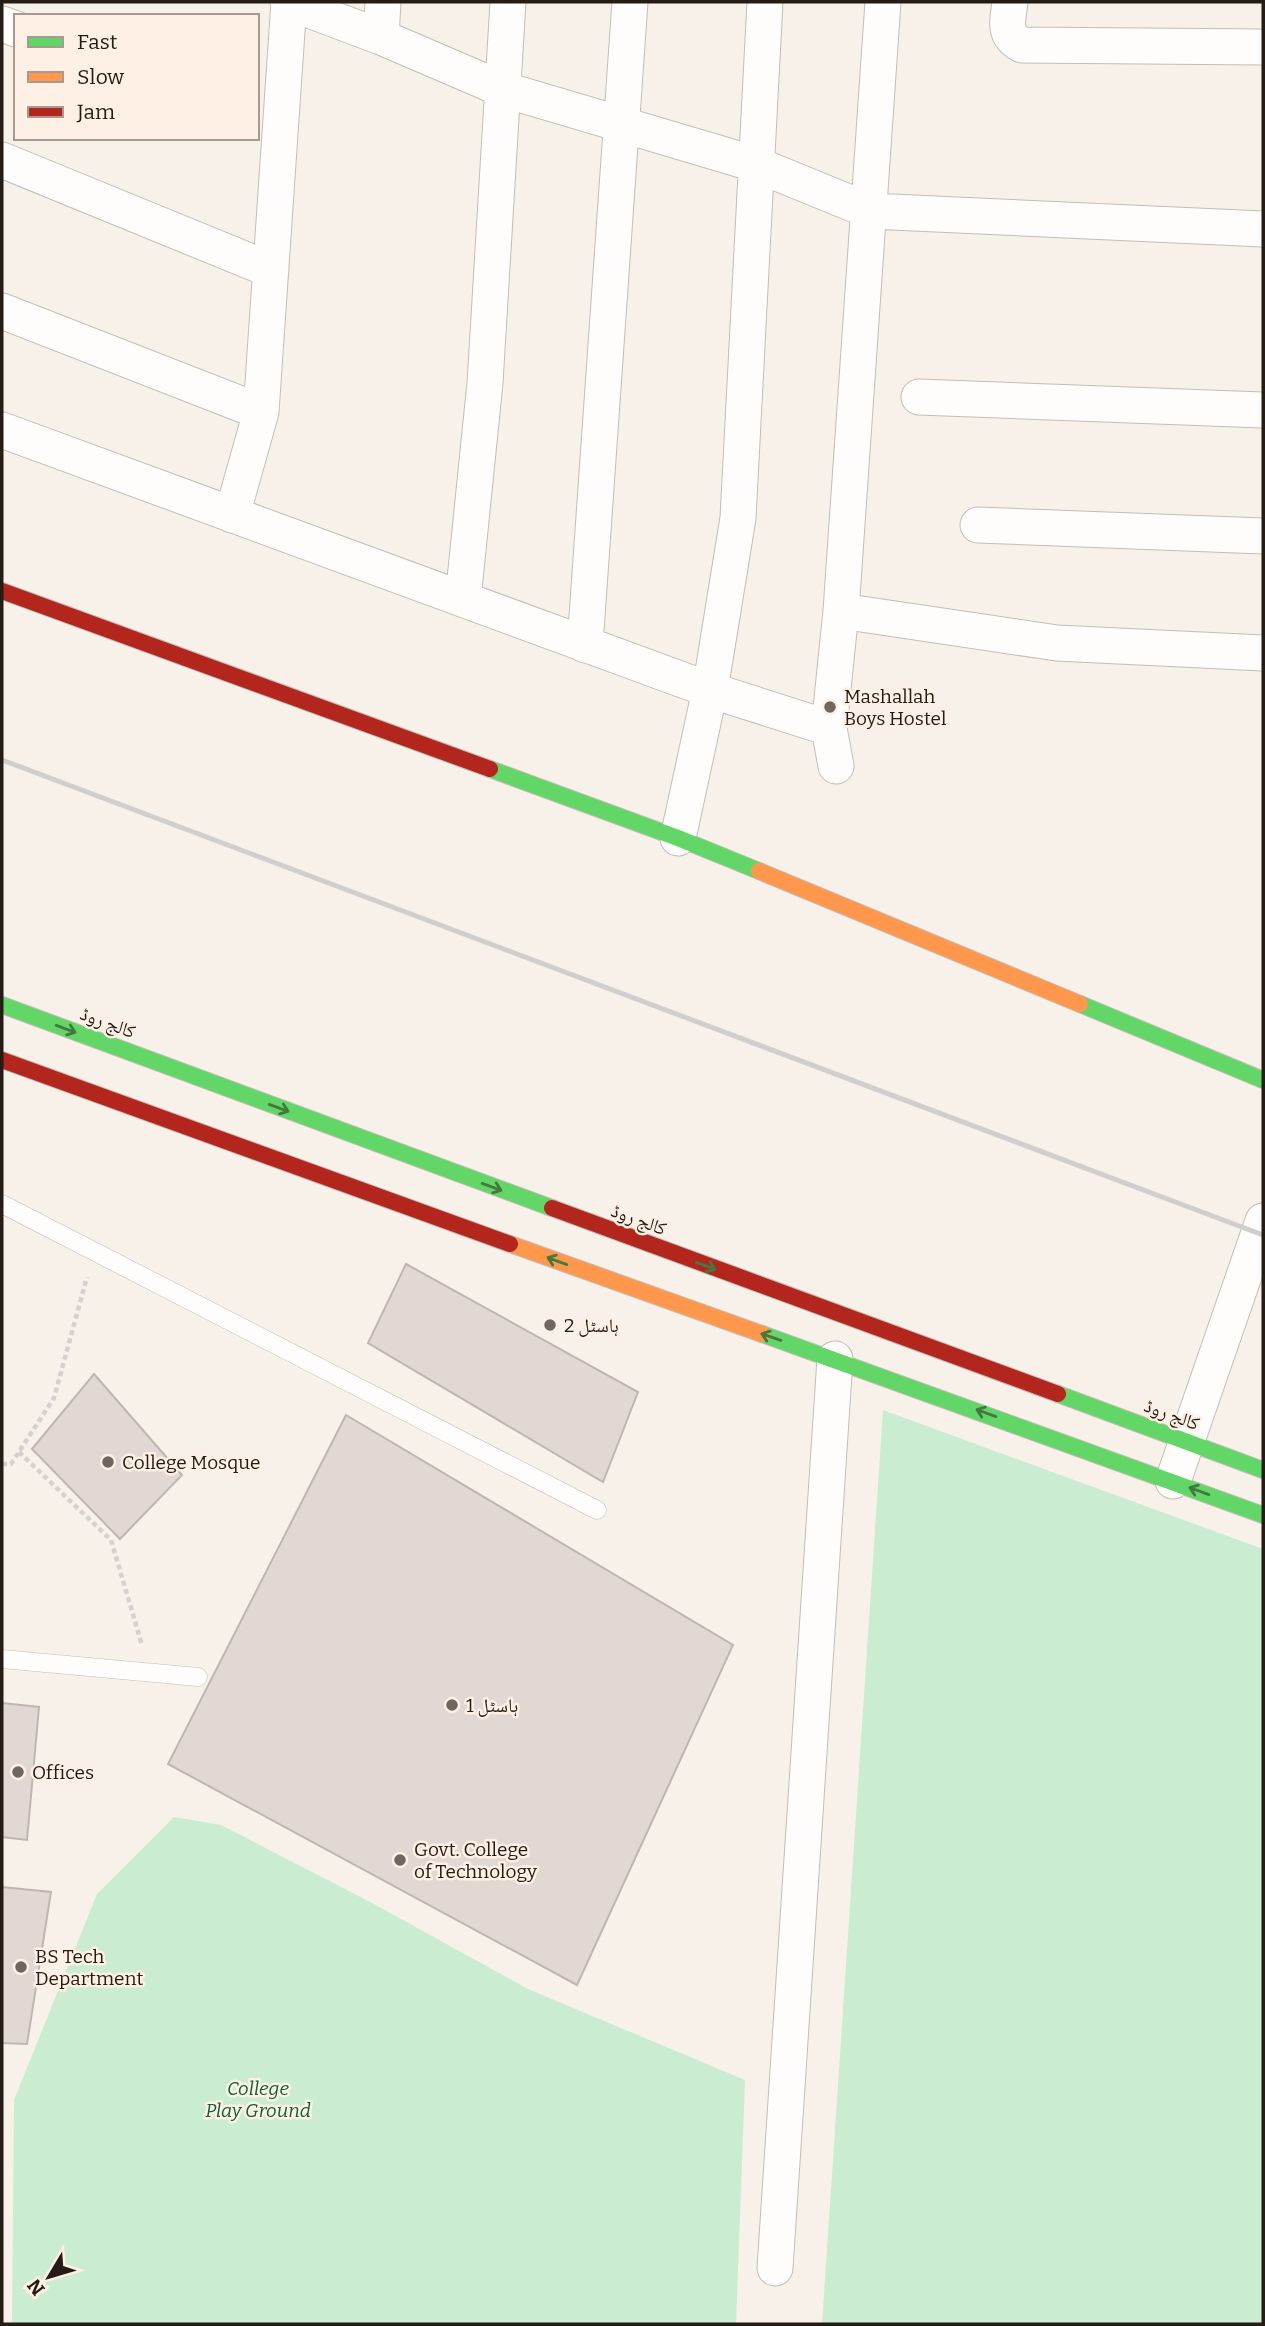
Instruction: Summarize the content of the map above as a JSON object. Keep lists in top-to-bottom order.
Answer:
{
  "streets": {
    "main road": ["کالج روڈ"]
  },
  "parks": ["College Play Ground"],
  "places": [
    "Mashallah Boys Hostel",
    "ہاسٹل 2",
    "College Mosque",
    "ہاسٹل 1",
    "Offices",
    "Govt. College of Technology",
    "BS Tech Department"
  ],
  "legend": ["Fast", "Slow", "Jam"],
  "north": "bottom left"
}
